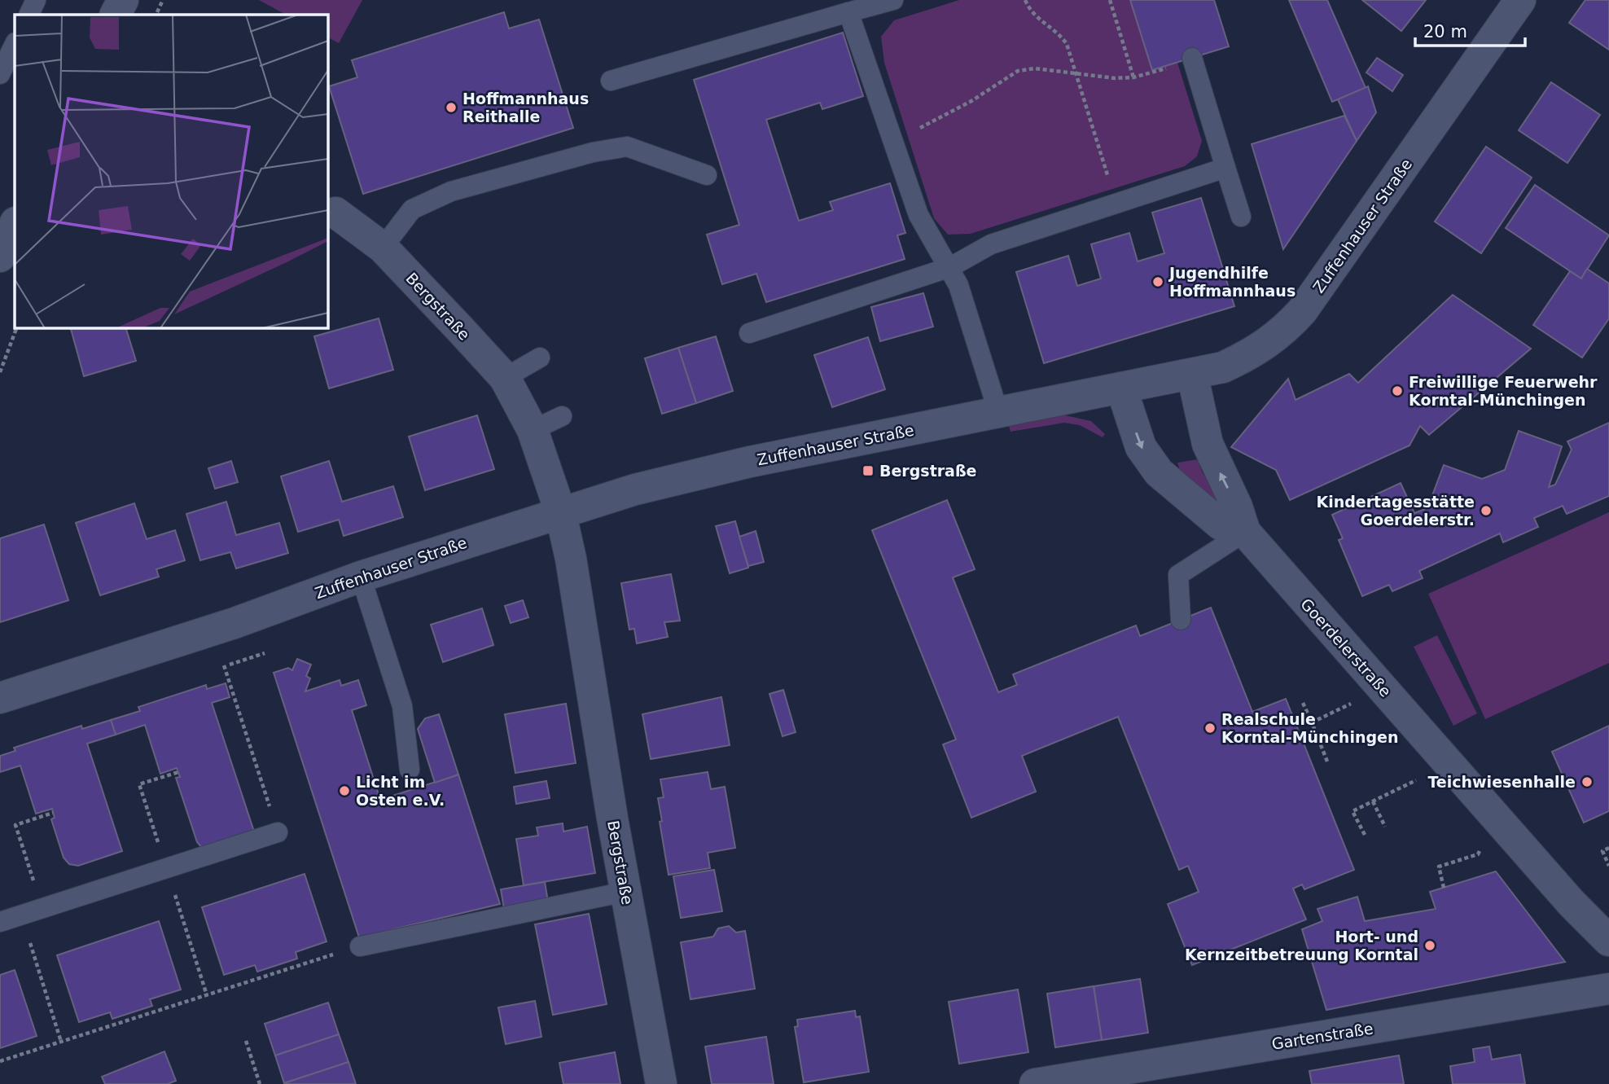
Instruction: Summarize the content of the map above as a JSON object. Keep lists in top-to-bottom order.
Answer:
{
  "streets": {
    "street": [
      "Zuffenhauser Straße",
      "Bergstraße",
      "Goerdelerstraße",
      "Gartenstraße"
    ]
  },
  "crossings": [
    ["Zuffenhauser Straße", "Bergstraße"],
    ["Zuffenhauser Straße", "Goerdelerstraße"]
  ],
  "places": {
    "other": [
      "Hoffmannhaus Reithalle",
      "Jugendhilfe Hoffmannhaus",
      "Freiwillige Feuerwehr Korntal-Münchingen",
      "Kindertagesstätte Goerdelerstr.",
      "Realschule Korntal-Münchingen",
      "Teichwiesenhalle",
      "Licht im Osten e.V.",
      "Hort- und Kernzeitbetreuung Korntal"
    ],
    "transit": ["Bergstraße"]
  },
  "scale_bar": "20 m"
}
